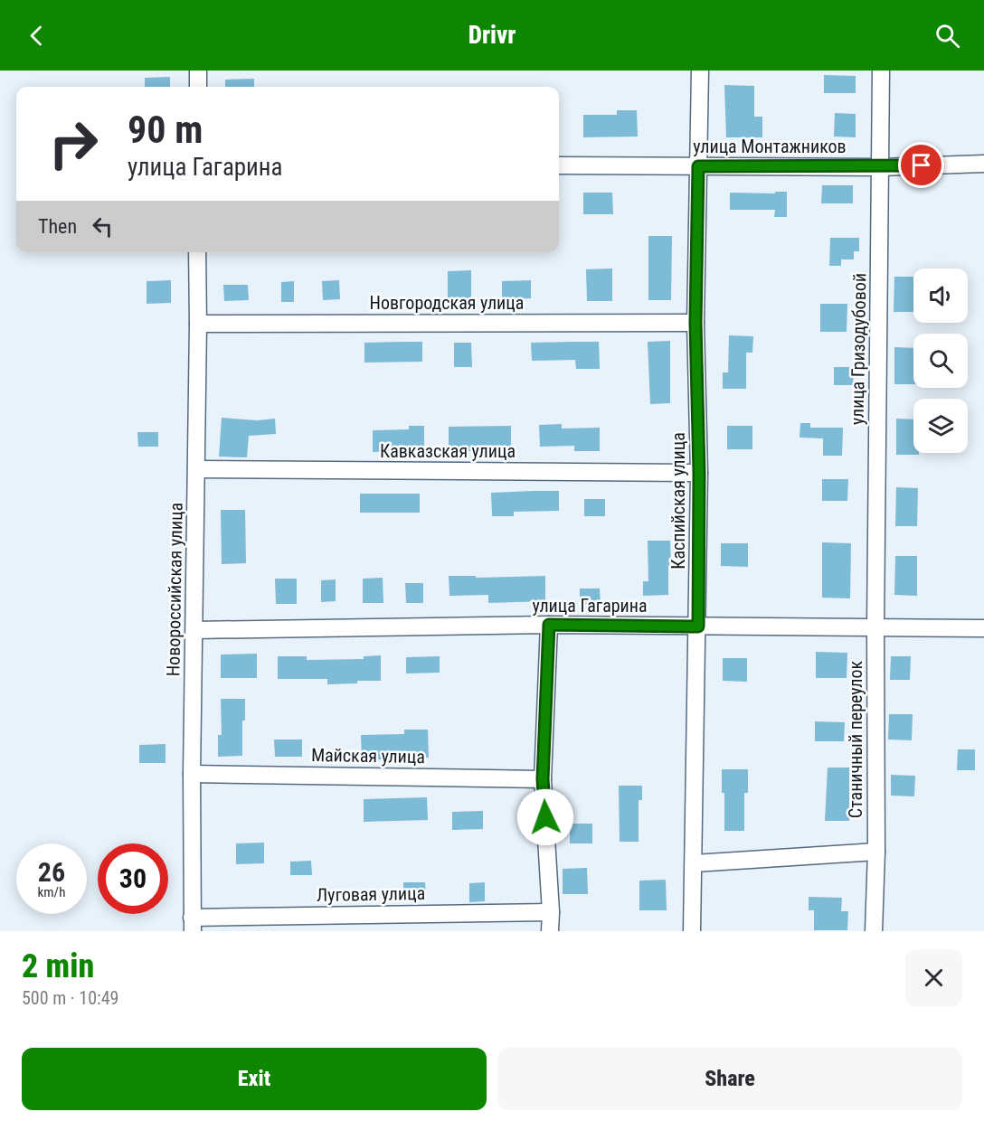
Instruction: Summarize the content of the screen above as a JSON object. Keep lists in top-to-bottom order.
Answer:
{
  "streets": {
    "street": [
      "улица Монтажников",
      "Новгородская улица",
      "улица Гризодубовой",
      "Кавказская улица",
      "Каспийская улица",
      "Новороссийская улица",
      "улица Гагарина",
      "Станичный переулок",
      "Майская улица",
      "Луговая улица"
    ]
  },
  "crossings": [
    ["улица Монтажников", "улица Гризодубовой"],
    ["улица Монтажников", "Каспийская улица"],
    ["Новгородская улица", "Каспийская улица"],
    ["Новгородская улица", "Новороссийская улица"],
    ["улица Гризодубовой", "улица Гагарина"],
    ["улица Гризодубовой", "Станичный переулок"],
    ["Кавказская улица", "Каспийская улица"],
    ["Кавказская улица", "Новороссийская улица"],
    ["Каспийская улица", "улица Гагарина"],
    ["Новороссийская улица", "улица Гагарина"],
    ["Новороссийская улица", "Майская улица"],
    ["Новороссийская улица", "Луговая улица"],
    ["улица Гагарина", "Станичный переулок"]
  ],
  "page": {
    "header": "Drivr",
    "turn": ["90 m", "улица Гагарина"],
    "then": "Then",
    "speed": "26 km/h",
    "limit": "30",
    "heading": ["2 min", "500 m · 10:49"],
    "buttons": ["Exit", "Share"]
  }
}
